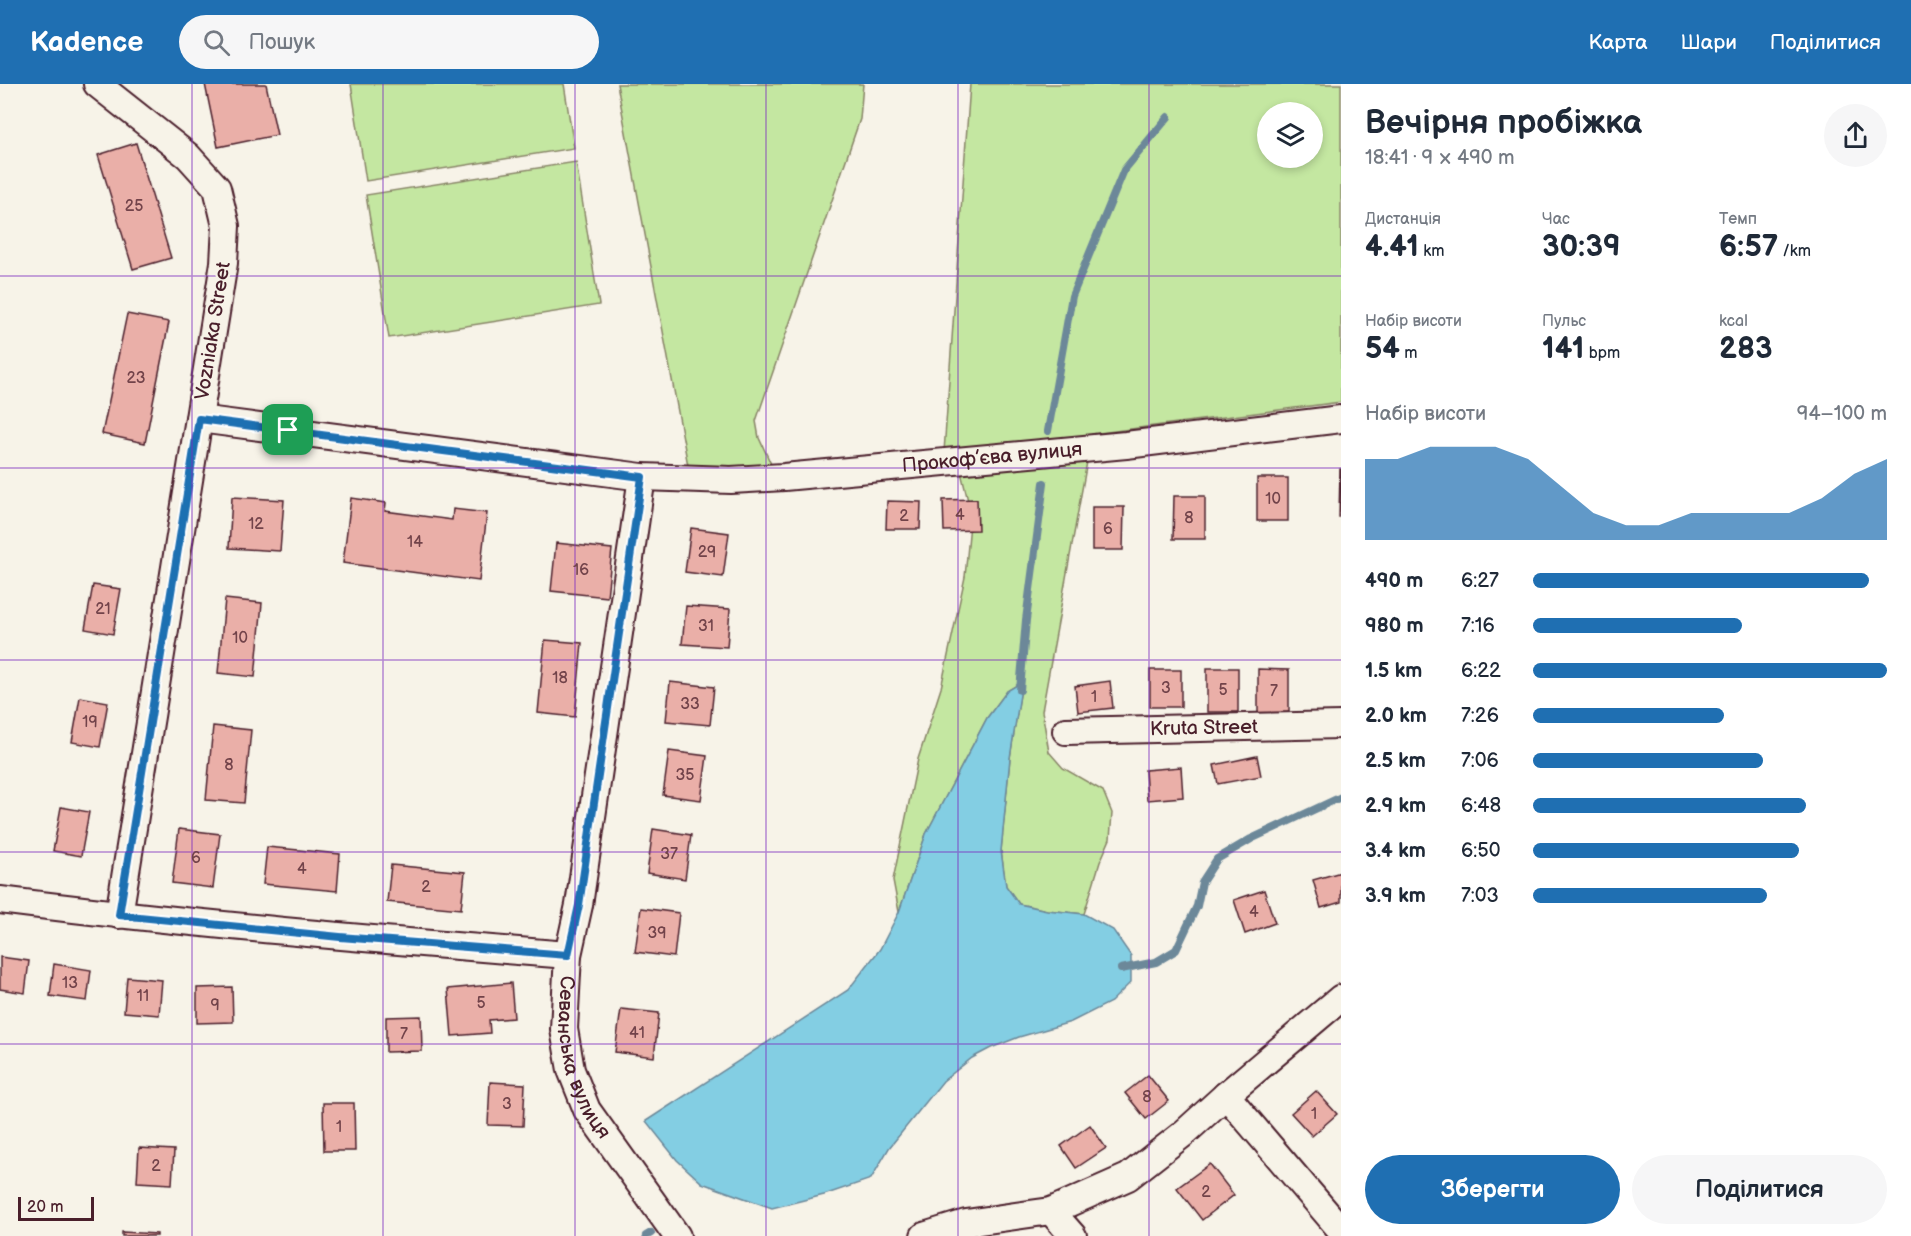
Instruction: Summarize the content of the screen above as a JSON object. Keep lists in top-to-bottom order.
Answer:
{
  "streets": {
    "street": [
      "Vozniaka Street",
      "Прокоф’єва вулиця",
      "Kruta Street",
      "Севанська вулиця"
    ]
  },
  "crossings": [
    ["Vozniaka Street", "Прокоф’єва вулиця"],
    ["Vozniaka Street", "Севанська вулиця"]
  ],
  "house_numbers": [
    "25",
    "23",
    "10",
    "4",
    "2",
    "8",
    "12",
    "6",
    "14",
    "29",
    "16",
    "21",
    "31",
    "10",
    "18",
    "3",
    "5",
    "7",
    "1",
    "33",
    "19",
    "8",
    "35",
    "37",
    "6",
    "4",
    "2",
    "4",
    "39",
    "13",
    "11",
    "5",
    "9",
    "41",
    "7",
    "8",
    "3",
    "1",
    "1",
    "2",
    "2"
  ],
  "scale_bar": "20 m",
  "page": {
    "header": "Kadence",
    "search": "Пошук",
    "nav": ["Карта", "Шари", "Поділитися"],
    "heading": ["Вечірня пробіжка", "18:41 · 9 × 490 m"],
    "stats": [
      ["Дистанція", "4.41 km"],
      ["Час", "30:39"],
      ["Темп", "6:57 /km"],
      ["Набір висоти", "54 m"],
      ["Пульс", "141 bpm"],
      ["kcal", "283"]
    ],
    "chart": ["Набір висоти", "94–100 m"],
    "list": [
      {
        "name": "490 m",
        "note": "6:27"
      },
      {
        "name": "980 m",
        "note": "7:16"
      },
      {
        "name": "1.5 km",
        "note": "6:22"
      },
      {
        "name": "2.0 km",
        "note": "7:26"
      },
      {
        "name": "2.5 km",
        "note": "7:06"
      },
      {
        "name": "2.9 km",
        "note": "6:48"
      },
      {
        "name": "3.4 km",
        "note": "6:50"
      },
      {
        "name": "3.9 km",
        "note": "7:03"
      }
    ],
    "buttons": ["Зберегти", "Поділитися"],
    "scale": "20 m"
  }
}
